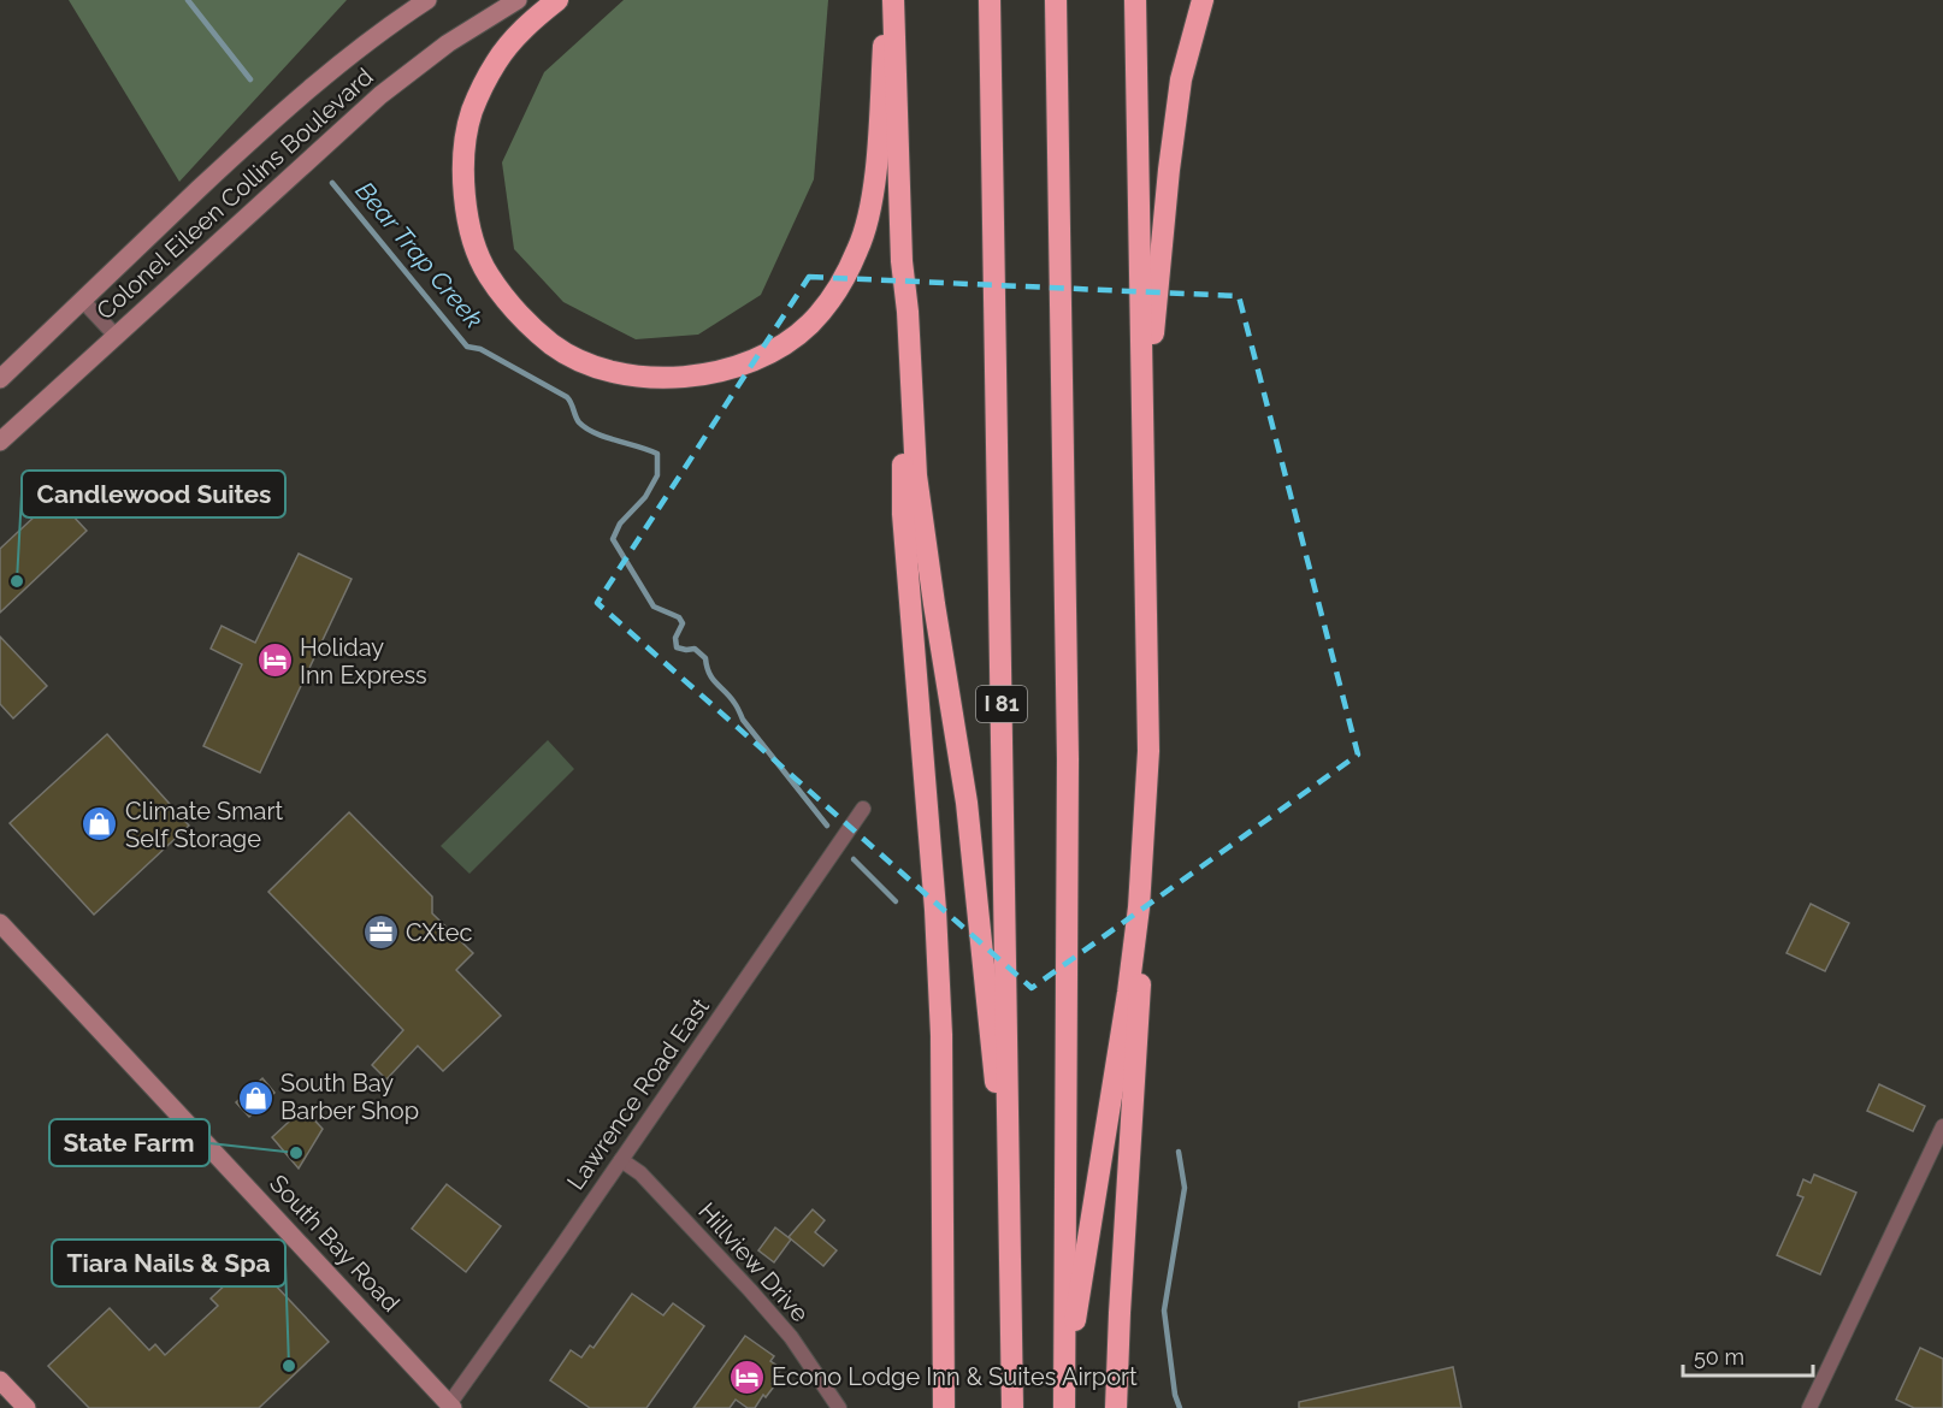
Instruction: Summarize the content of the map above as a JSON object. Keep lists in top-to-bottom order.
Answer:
{
  "streets": {
    "highway": ["I 81"],
    "main road": ["Colonel Eileen Collins Boulevard", "South Bay Road"],
    "street": ["Lawrence Road East", "Hillview Drive"]
  },
  "crossings": [
    ["Lawrence Road East", "South Bay Road"],
    ["Lawrence Road East", "Hillview Drive"]
  ],
  "water": ["Bear Trap Creek"],
  "places": {
    "other": ["Candlewood Suites", "State Farm", "Tiara Nails & Spa"],
    "hotel": ["Holiday Inn Express", "Econo Lodge Inn & Suites Airport"],
    "shop": ["Climate Smart Self Storage", "South Bay Barber Shop"],
    "office": ["CXtec"]
  },
  "scale_bar": "50 m"
}
